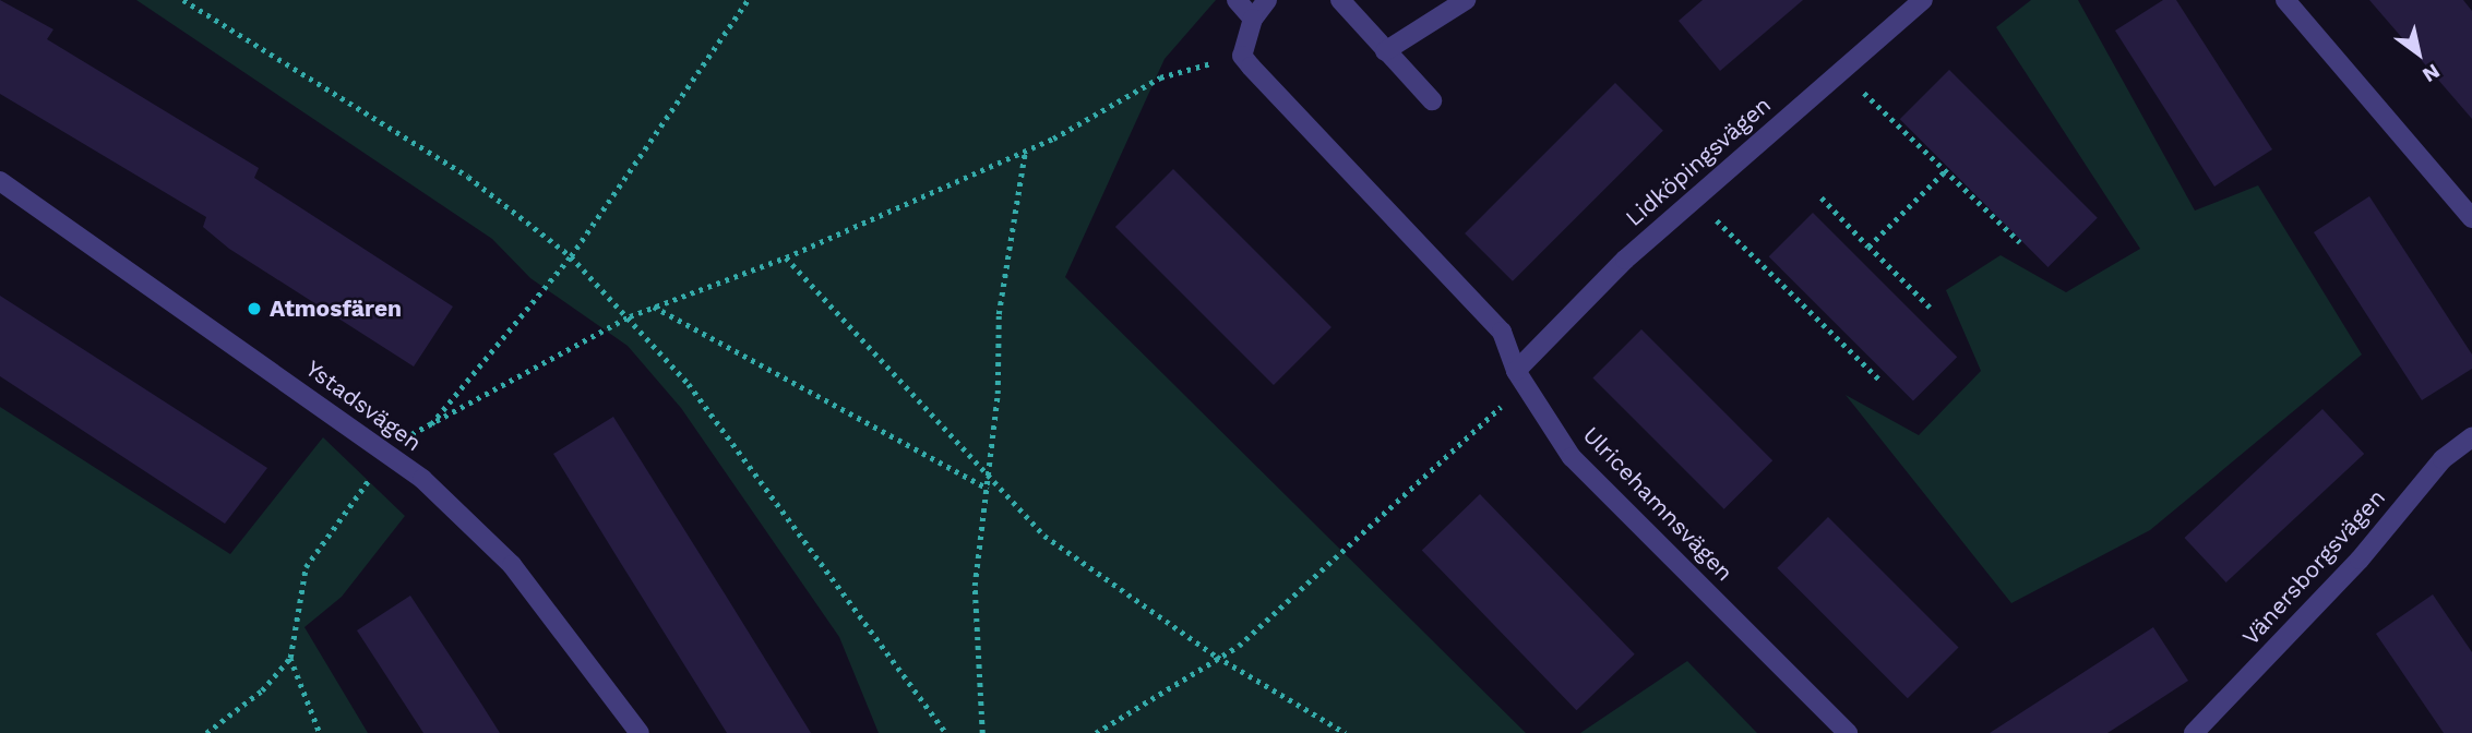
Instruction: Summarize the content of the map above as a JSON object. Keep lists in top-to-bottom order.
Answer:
{
  "streets": {
    "street": [
      "Lidköpingsvägen",
      "Ystadsvägen",
      "Ulricehamnsvägen",
      "Vänersborgsvägen"
    ]
  },
  "crossings": [
    ["Lidköpingsvägen", "Ulricehamnsvägen"]
  ],
  "places": ["Atmosfären"],
  "north": "bottom right"
}
